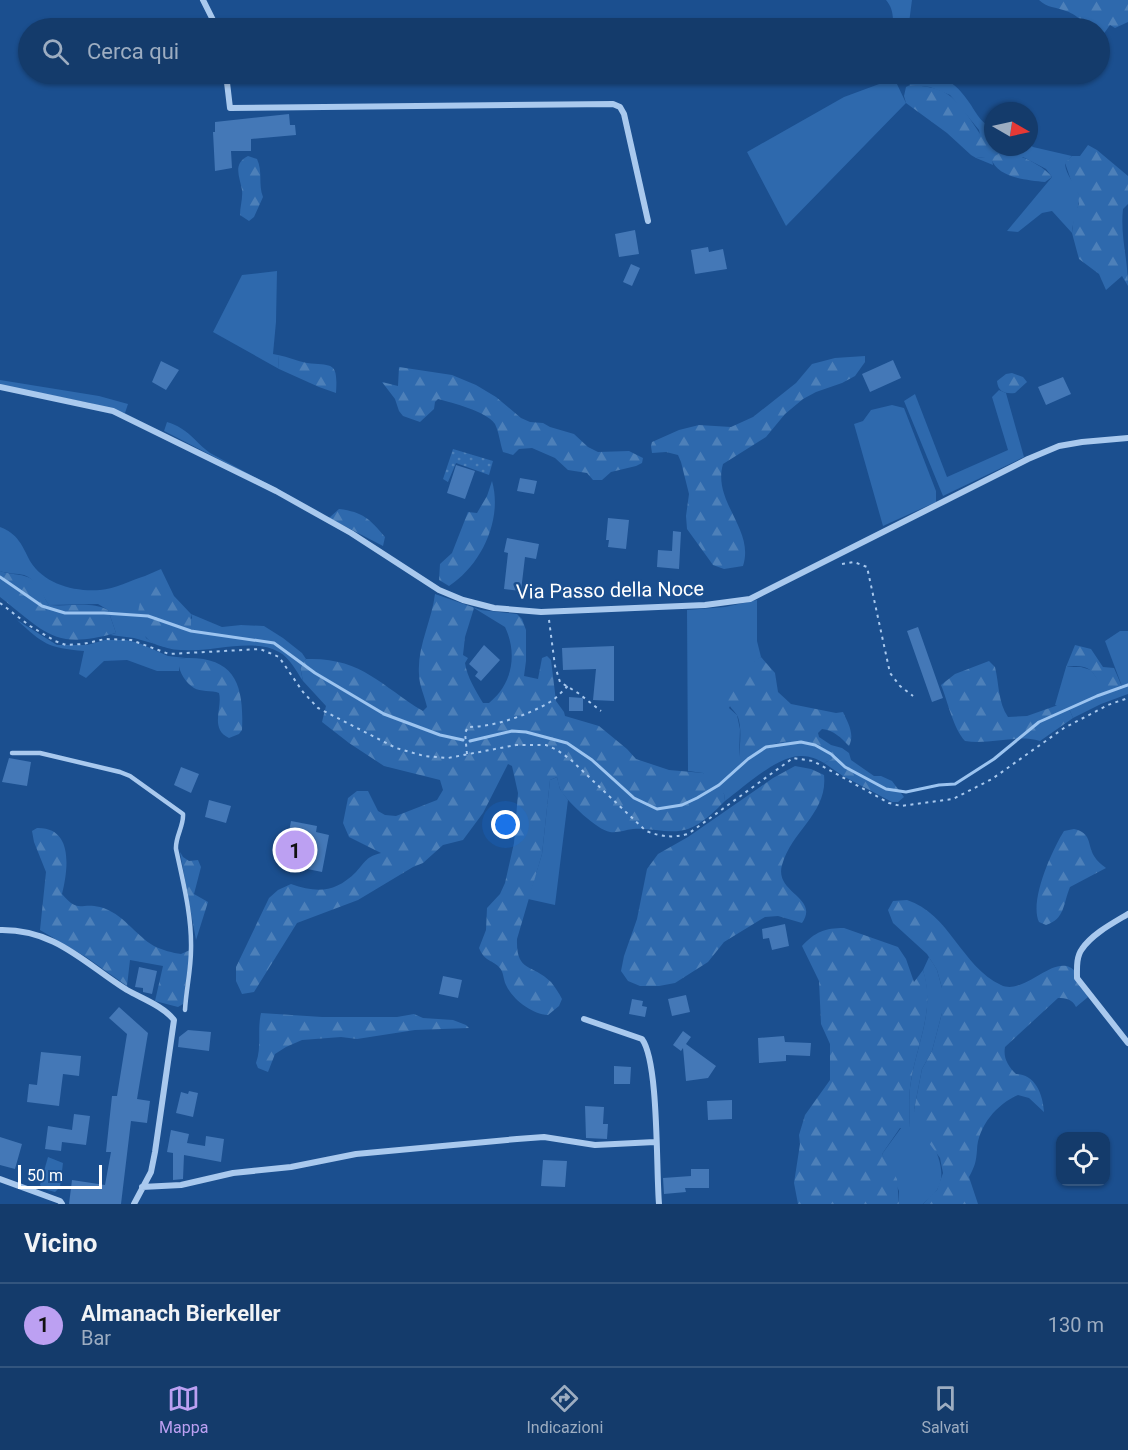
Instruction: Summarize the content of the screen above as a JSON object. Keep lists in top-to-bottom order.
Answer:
{
  "streets": {
    "street": ["Via Passo della Noce"]
  },
  "scale_bar": "50 m",
  "north": "right",
  "page": {
    "search": "Cerca qui",
    "pins": "1",
    "scale": "50 m",
    "heading": "Vicino",
    "list": [
      {
        "mark": "1",
        "name": "Almanach Bierkeller",
        "note": "Bar",
        "value": "130 m"
      }
    ],
    "nav": ["Mappa", "Indicazioni", "Salvati"]
  }
}
